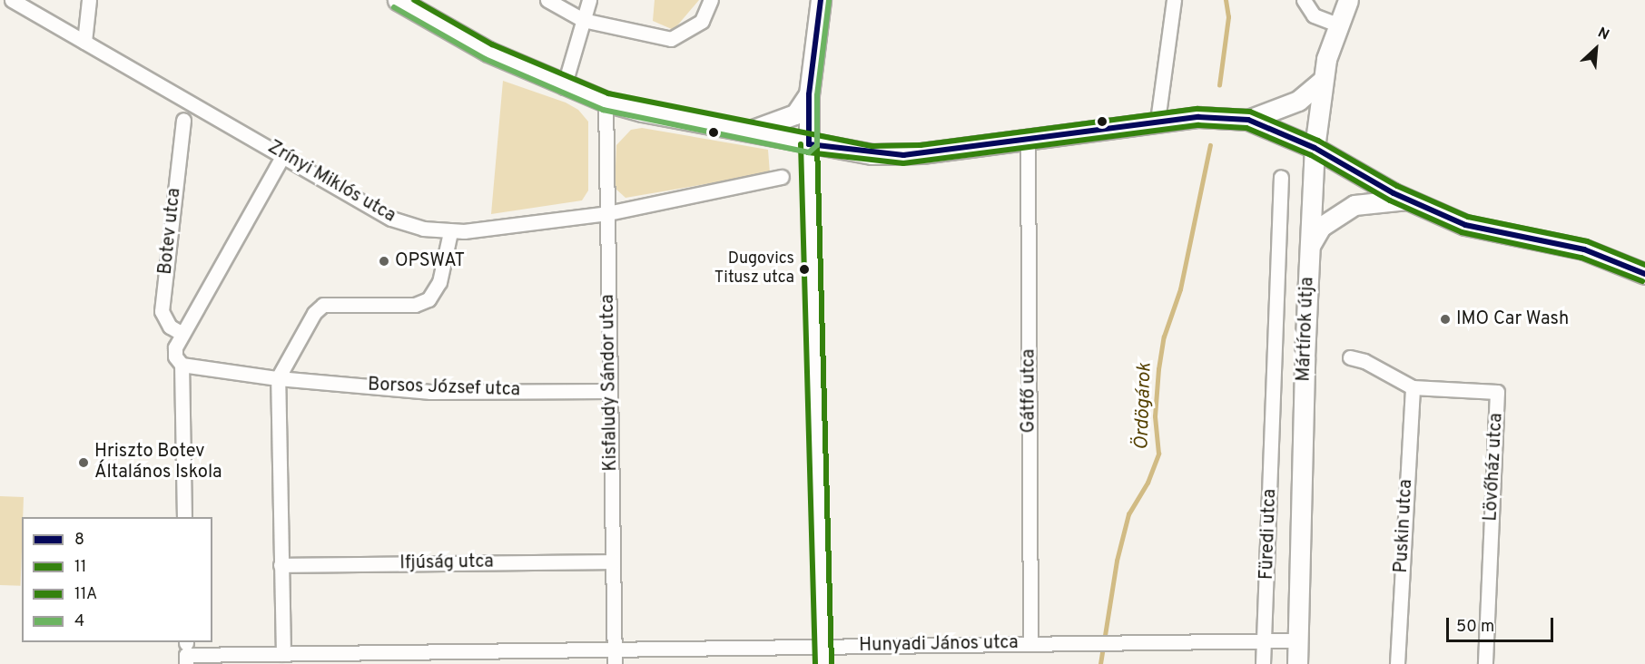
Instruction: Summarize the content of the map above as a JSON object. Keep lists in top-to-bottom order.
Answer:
{
  "streets": {
    "street": [
      "Zrínyi Miklós utca",
      "Botev utca",
      "Mártírok útja",
      "Kisfaludy Sándor utca",
      "Borsos József utca",
      "Gátfő utca",
      "Lövőház utca",
      "Puskin utca",
      "Füredi utca",
      "Ifjúság utca",
      "Hunyadi János utca"
    ]
  },
  "crossings": [
    ["Zrínyi Miklós utca", "Kisfaludy Sándor utca"],
    ["Mártírok útja", "Hunyadi János utca"],
    ["Kisfaludy Sándor utca", "Borsos József utca"],
    ["Kisfaludy Sándor utca", "Ifjúság utca"],
    ["Kisfaludy Sándor utca", "Hunyadi János utca"],
    ["Gátfő utca", "Hunyadi János utca"],
    ["Lövőház utca", "Puskin utca"],
    ["Füredi utca", "Hunyadi János utca"]
  ],
  "water": ["Ördögárok"],
  "places": [
    "OPSWAT",
    "Dugovics Titusz utca",
    "IMO Car Wash",
    "Hriszto Botev Általános Iskola"
  ],
  "lines": [
    "transit line 8",
    "transit line 11A",
    "transit line 4",
    "transit line 11"
  ],
  "legend": [
    "8",
    "11",
    "11A",
    "4"
  ],
  "scale_bar": "50 m",
  "north": "top right"
}
